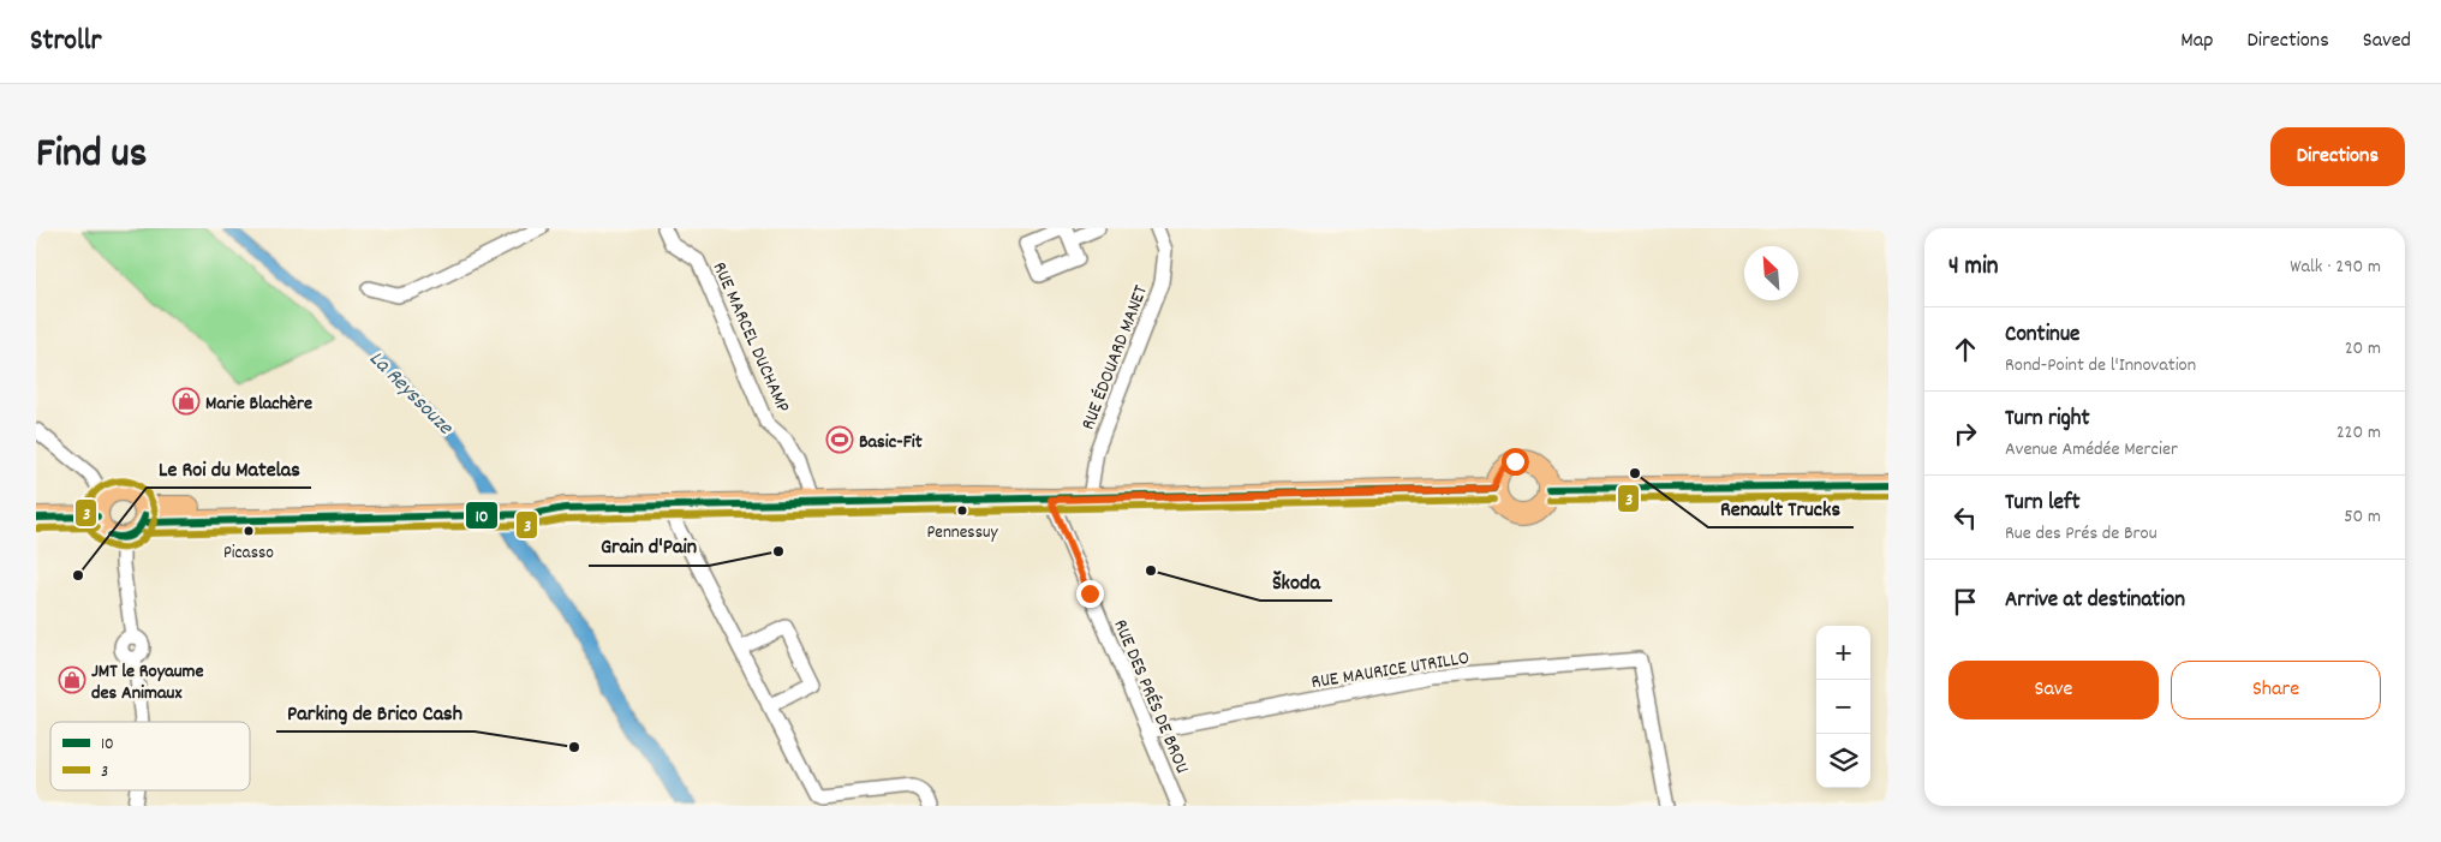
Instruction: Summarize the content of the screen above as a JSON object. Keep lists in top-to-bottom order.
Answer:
{
  "streets": {
    "street": [
      "RUE MARCEL DUCHAMP",
      "RUE ÉDOUARD MANET",
      "RUE MAURICE UTRILLO",
      "RUE DES PRÉS DE BROU"
    ]
  },
  "crossings": [
    ["RUE MAURICE UTRILLO", "RUE DES PRÉS DE BROU"]
  ],
  "water": ["La Reyssouze"],
  "places": {
    "shop": ["Marie Blachère", "JMT le Royaume des Animaux"],
    "sports": ["Basic-Fit"],
    "other": [
      "Renault Trucks",
      "Pennessuy",
      "Picasso",
      "Grain d'Pain",
      "Škoda",
      "Le Roi du Matelas",
      "Parking de Brico Cash"
    ]
  },
  "lines": ["transit line 3", "transit line 10"],
  "legend": ["10", "3"],
  "north": "top left",
  "page": {
    "header": "Strollr",
    "nav": ["Map", "Directions", "Saved"],
    "title": "Find us",
    "buttons": [
      "Directions",
      ["Save", "Share"]
    ],
    "heading": ["4 min", "Walk · 290 m"],
    "list": [
      ["Continue", "Rond-Point de l'Innovation", "20 m"],
      ["Turn right", "Avenue Amédée Mercier", "220 m"],
      ["Turn left", "Rue des Prés de Brou", "50 m"],
      "Arrive at destination"
    ],
    "map_buttons": ["+", "−"]
  }
}
